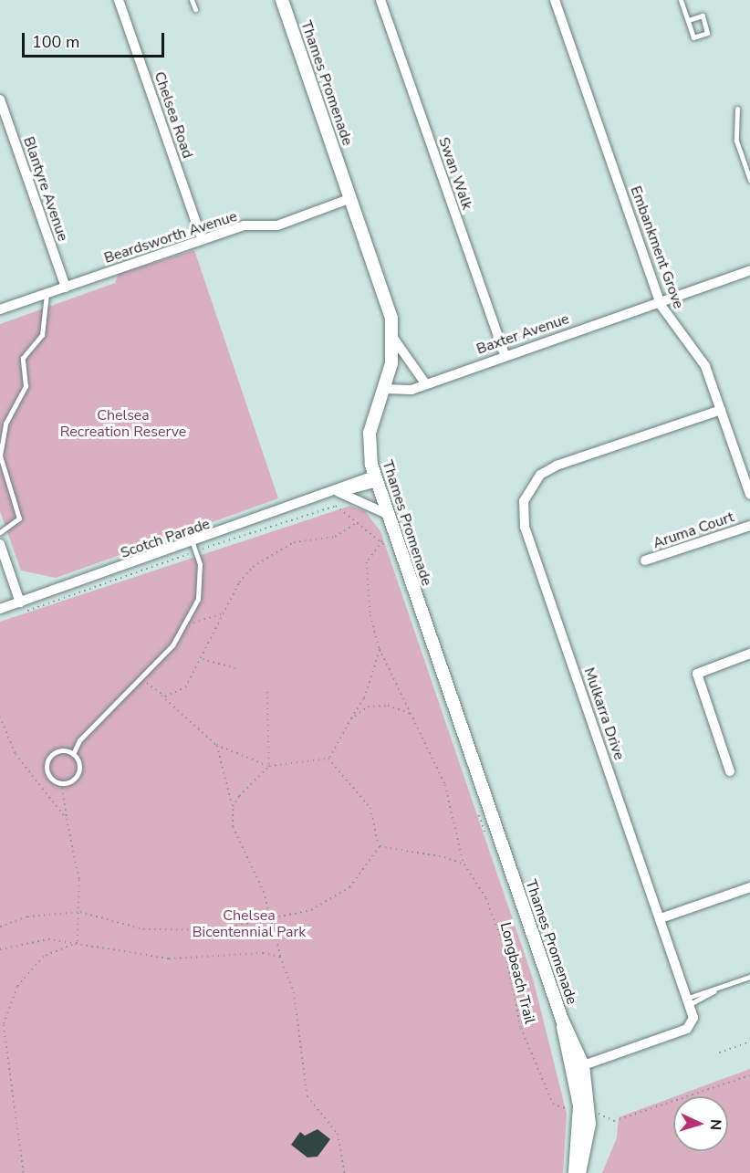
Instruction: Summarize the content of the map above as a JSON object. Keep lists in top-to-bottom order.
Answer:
{
  "streets": {
    "main road": ["Thames Promenade"],
    "street": [
      "Chelsea Road",
      "Swan Walk",
      "Blantyre Avenue",
      "Beardsworth Avenue",
      "Embankment Grove",
      "Baxter Avenue",
      "Aruma Court",
      "Scotch Parade",
      "Mulkarra Drive"
    ],
    "path": ["Longbeach Trail"]
  },
  "crossings": [
    ["Thames Promenade", "Beardsworth Avenue"],
    ["Thames Promenade", "Baxter Avenue"],
    ["Thames Promenade", "Scotch Parade"],
    ["Thames Promenade", "Mulkarra Drive"],
    ["Chelsea Road", "Beardsworth Avenue"],
    ["Swan Walk", "Baxter Avenue"],
    ["Blantyre Avenue", "Beardsworth Avenue"],
    ["Embankment Grove", "Baxter Avenue"],
    ["Embankment Grove", "Mulkarra Drive"]
  ],
  "parks": ["Chelsea Recreation Reserve", "Chelsea Bicentennial Park"],
  "scale_bar": "100 m",
  "north": "right"
}
